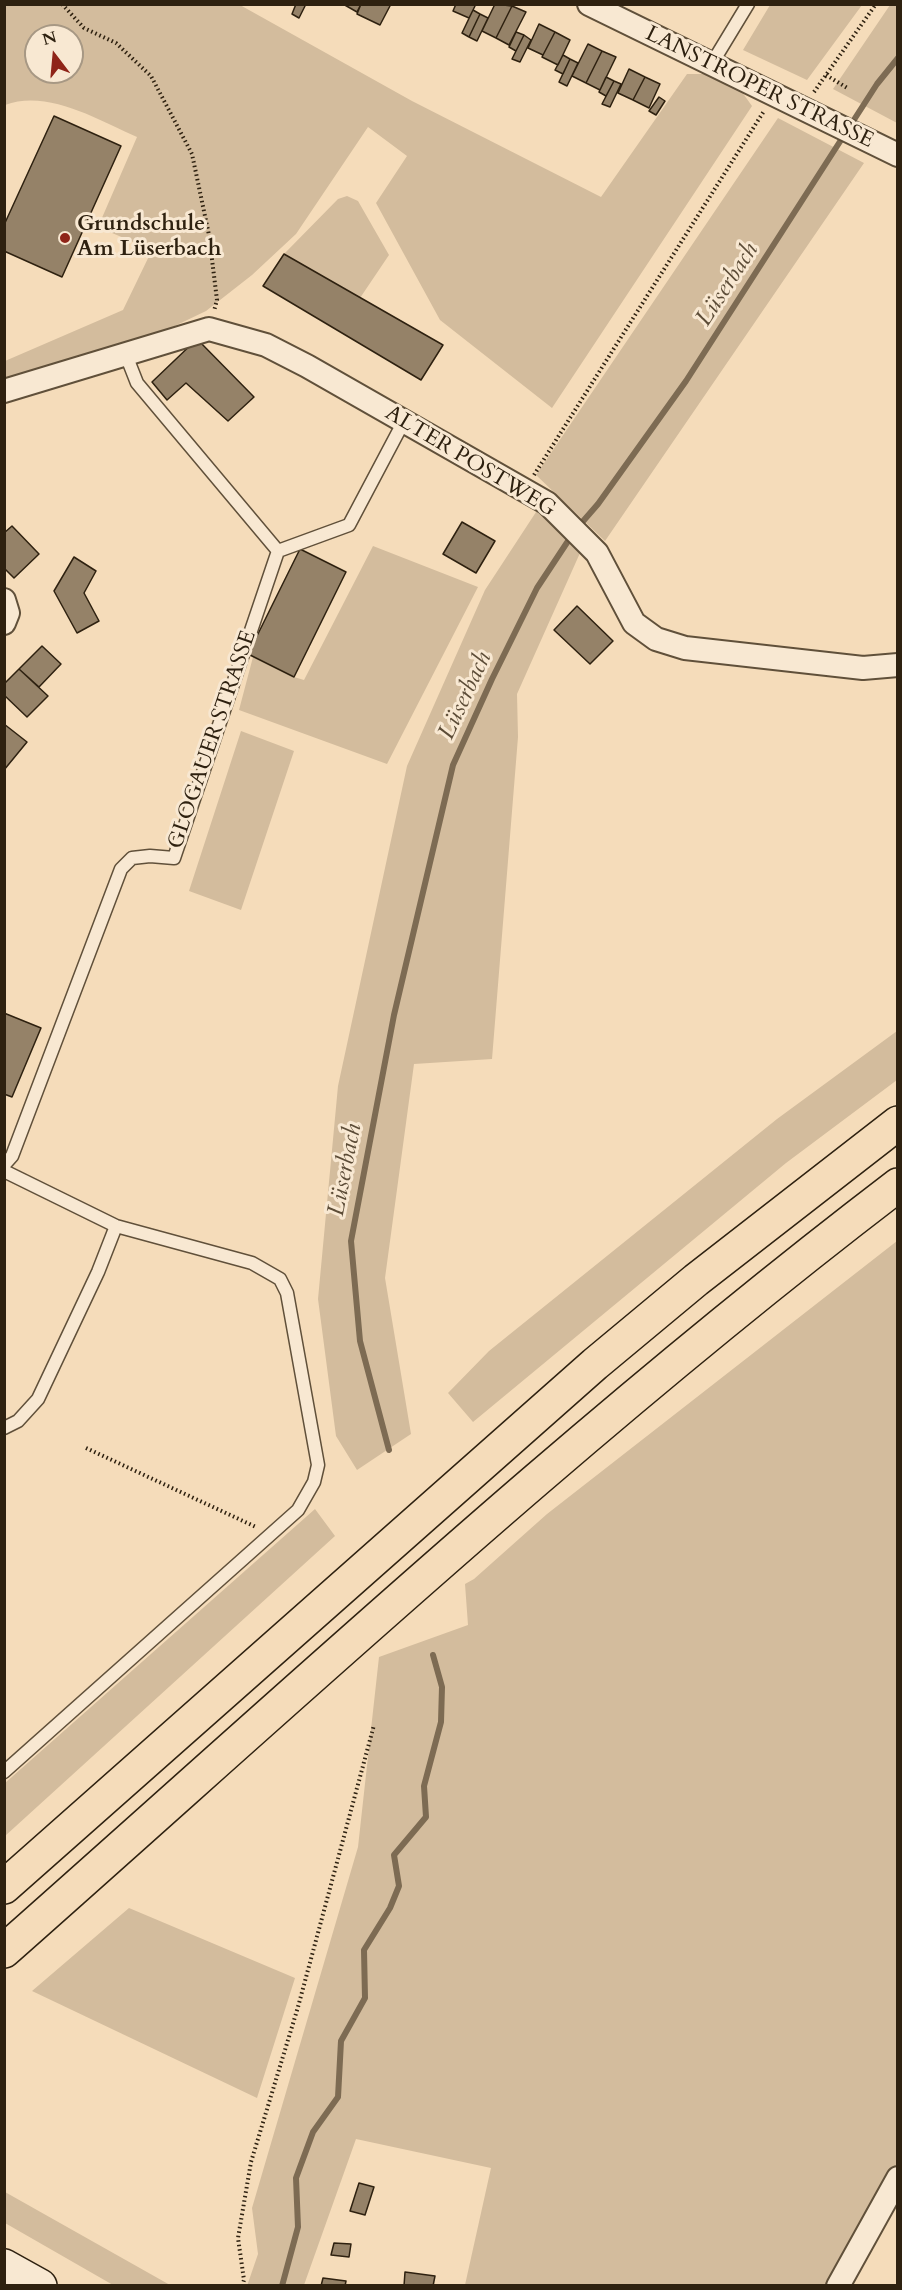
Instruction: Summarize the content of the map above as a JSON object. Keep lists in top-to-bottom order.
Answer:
{
  "streets": {
    "street": ["LANSTROPER STRASSE", "ALTER POSTWEG"],
    "lane": ["GLOGAUER STRASSE"]
  },
  "water": ["Lüserbach"],
  "places": ["Grundschule Am Lüserbach"],
  "north": "top"
}
